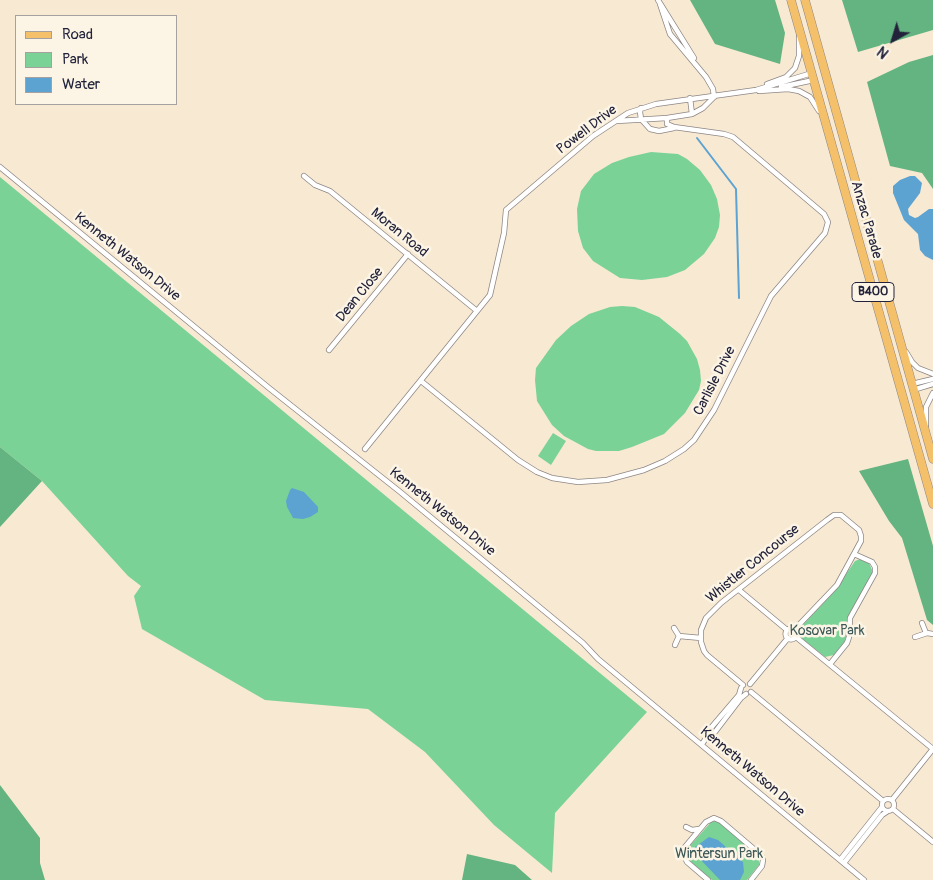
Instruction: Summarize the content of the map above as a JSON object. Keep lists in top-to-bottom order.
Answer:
{
  "streets": {
    "main road": ["Anzac Parade", "B400"],
    "street": [
      "Powell Drive",
      "Moran Road",
      "Kenneth Watson Drive",
      "Dean Close",
      "Carlisle Drive",
      "Whistler Concourse"
    ]
  },
  "crossings": [
    ["Powell Drive", "Anzac Parade"],
    ["Powell Drive", "Moran Road"],
    ["Moran Road", "Dean Close"]
  ],
  "parks": ["Kosovar Park", "Wintersun Park"],
  "legend": ["Road", "Park", "Water"],
  "north": "bottom left"
}
